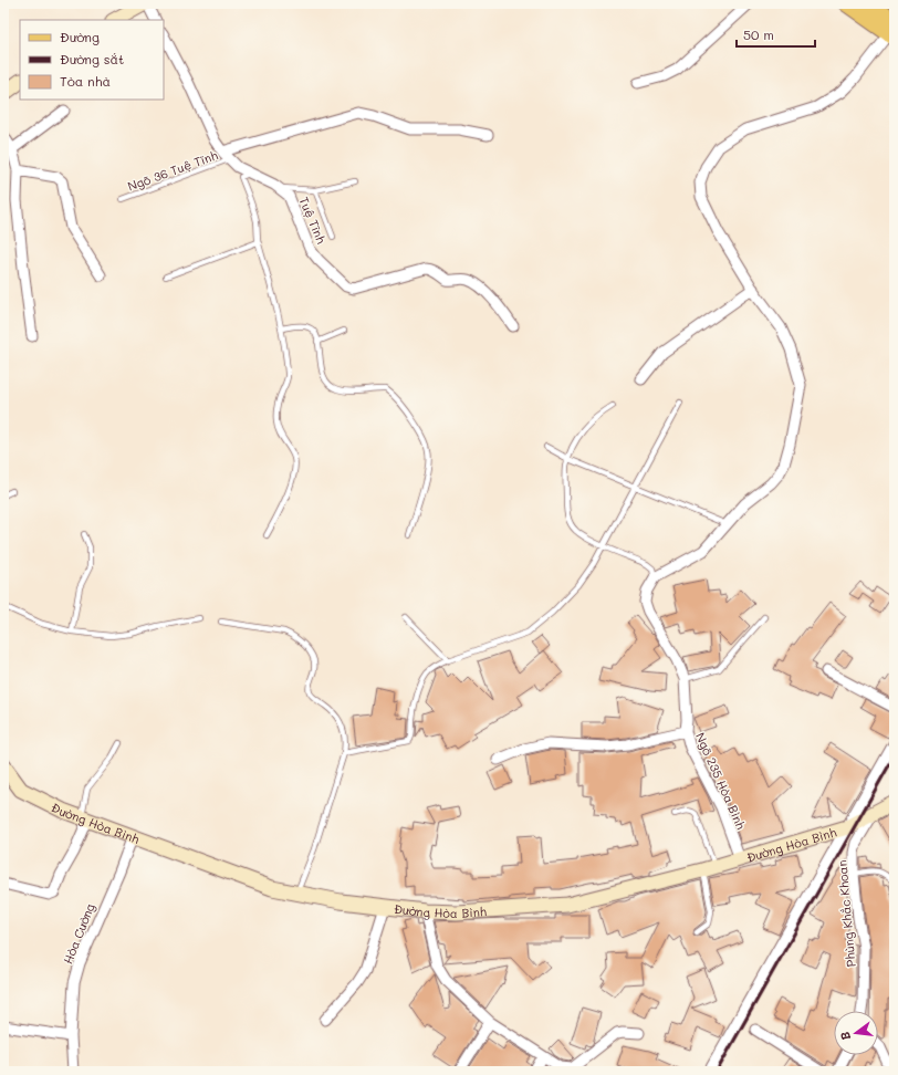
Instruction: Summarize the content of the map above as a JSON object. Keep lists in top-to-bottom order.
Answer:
{
  "streets": {
    "street": [
      "Tuệ Tĩnh",
      "Ngõ 235 Hòa Bình",
      "Đường Hòa Bình",
      "Phùng Khắc Khoan",
      "Hòa Cường"
    ],
    "lane": ["Ngõ 36 Tuệ Tĩnh"]
  },
  "crossings": [
    ["Ngõ 36 Tuệ Tĩnh", "Tuệ Tĩnh"],
    ["Ngõ 235 Hòa Bình", "Đường Hòa Bình"],
    ["Đường Hòa Bình", "Phùng Khắc Khoan"],
    ["Đường Hòa Bình", "Hòa Cường"]
  ],
  "legend": ["Đường", "Đường sắt", "Tòa nhà"],
  "scale_bar": "50 m",
  "north": "left"
}
